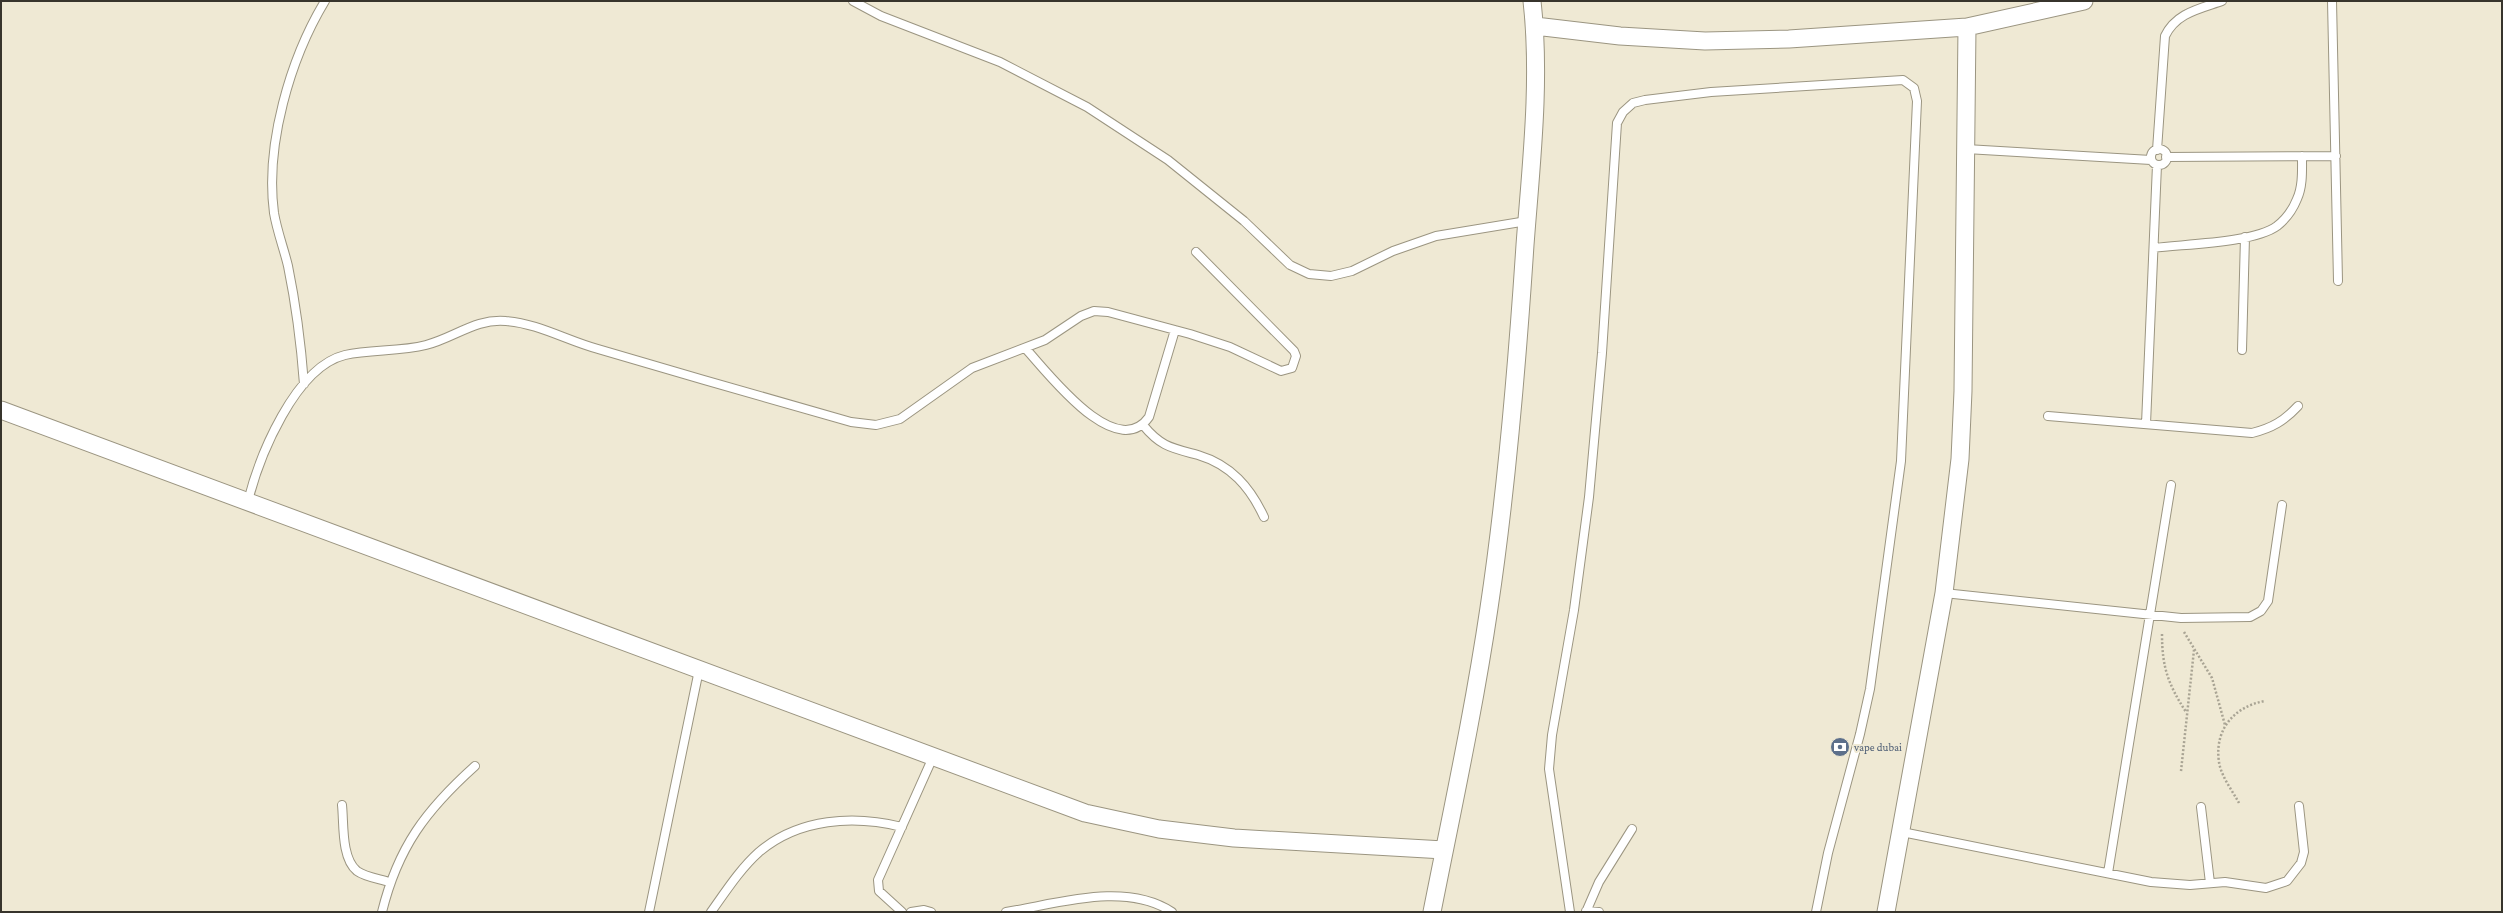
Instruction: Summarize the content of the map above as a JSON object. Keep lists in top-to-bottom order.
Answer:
{
  "places": {
    "bank": ["vape dubai"]
  }
}
